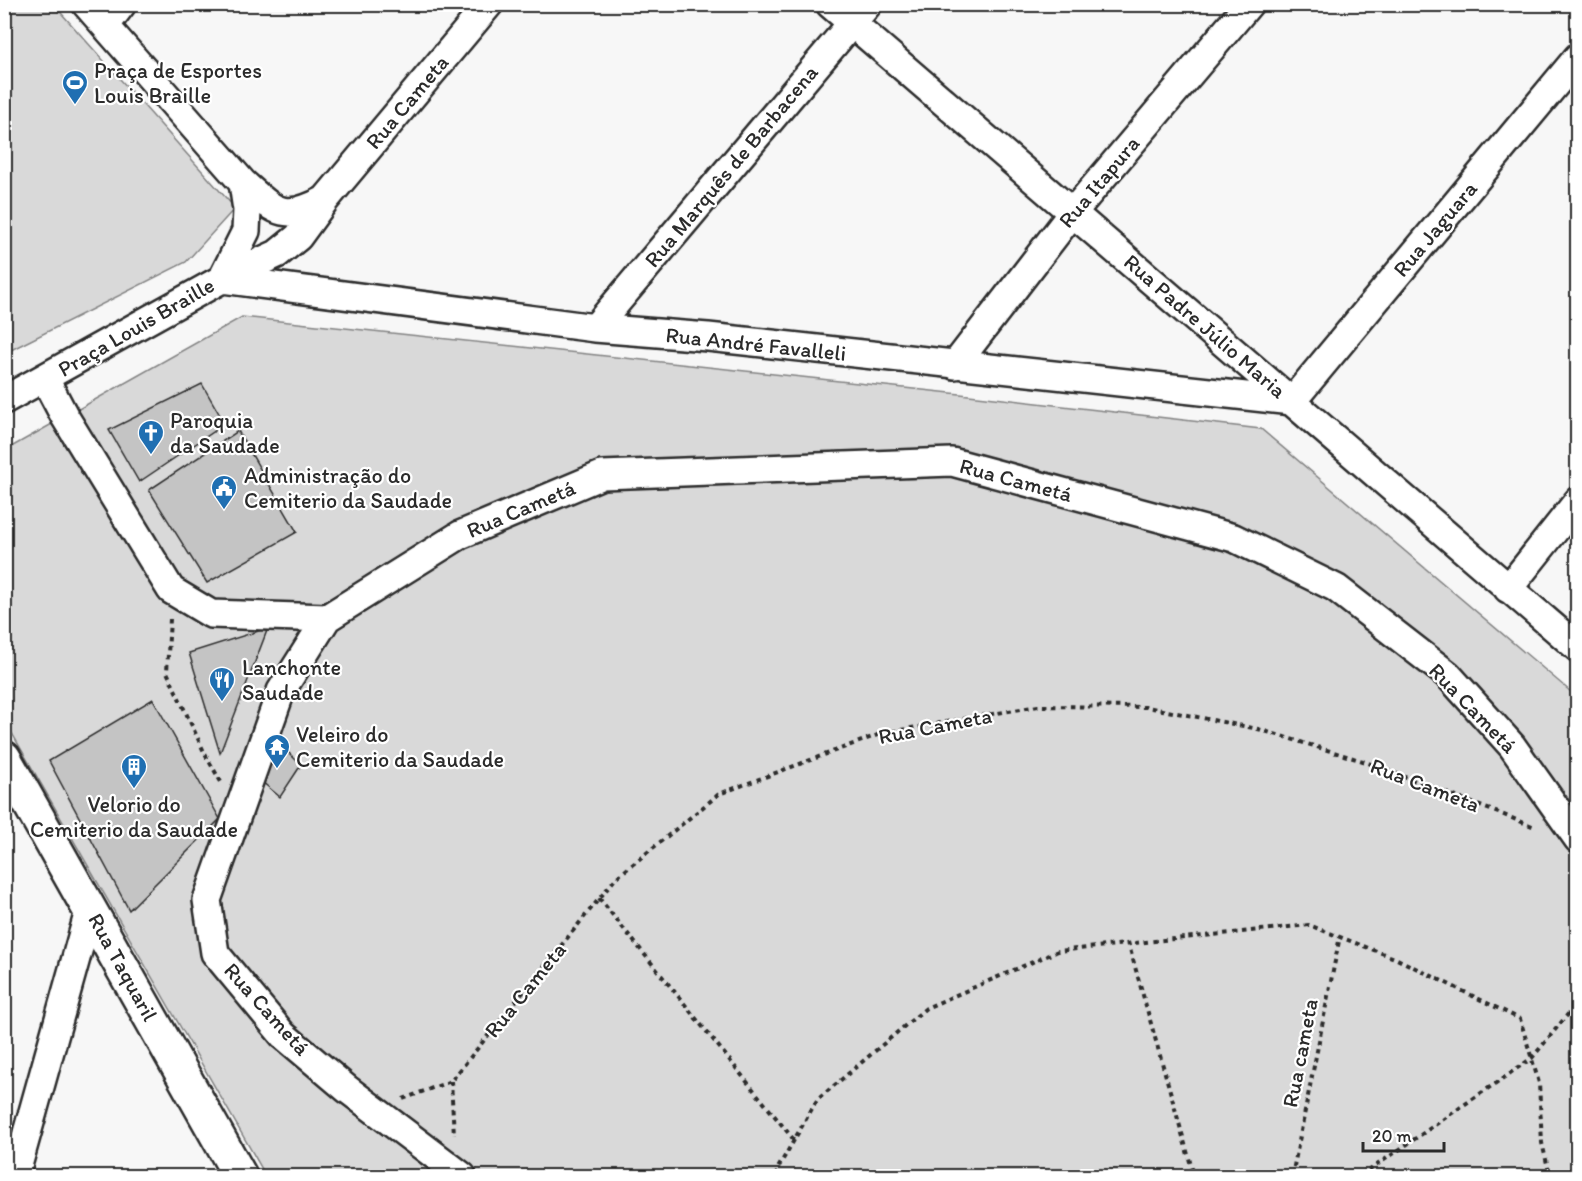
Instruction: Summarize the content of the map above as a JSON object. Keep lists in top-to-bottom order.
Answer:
{
  "streets": {
    "street": [
      "Rua Cameta",
      "Rua Marquês de Barbacena",
      "Rua Itapura",
      "Rua Jaguara",
      "Rua Padre Júlio Maria",
      "Praça Louis Braille",
      "Rua André Favalleli",
      "Rua Cametá",
      "Rua Taquaril"
    ],
    "path": ["Rua cameta"]
  },
  "crossings": [
    ["Rua Cameta", "Praça Louis Braille"],
    ["Rua Cameta", "Rua André Favalleli"],
    ["Rua Marquês de Barbacena", "Rua Padre Júlio Maria"],
    ["Rua Marquês de Barbacena", "Rua André Favalleli"],
    ["Rua Itapura", "Rua Padre Júlio Maria"],
    ["Rua Itapura", "Rua André Favalleli"],
    ["Rua Jaguara", "Rua Padre Júlio Maria"],
    ["Rua Jaguara", "Rua André Favalleli"],
    ["Rua Padre Júlio Maria", "Rua André Favalleli"],
    ["Praça Louis Braille", "Rua André Favalleli"]
  ],
  "places": {
    "sports": ["Praça de Esportes Louis Braille"],
    "church": ["Paroquia da Saudade"],
    "public building": ["Administração do Cemiterio da Saudade"],
    "restaurant": ["Lanchonte Saudade"],
    "temple": ["Veleiro do Cemiterio da Saudade"],
    "building": ["Velorio do Cemiterio da Saudade"]
  },
  "scale_bar": "20 m"
}
